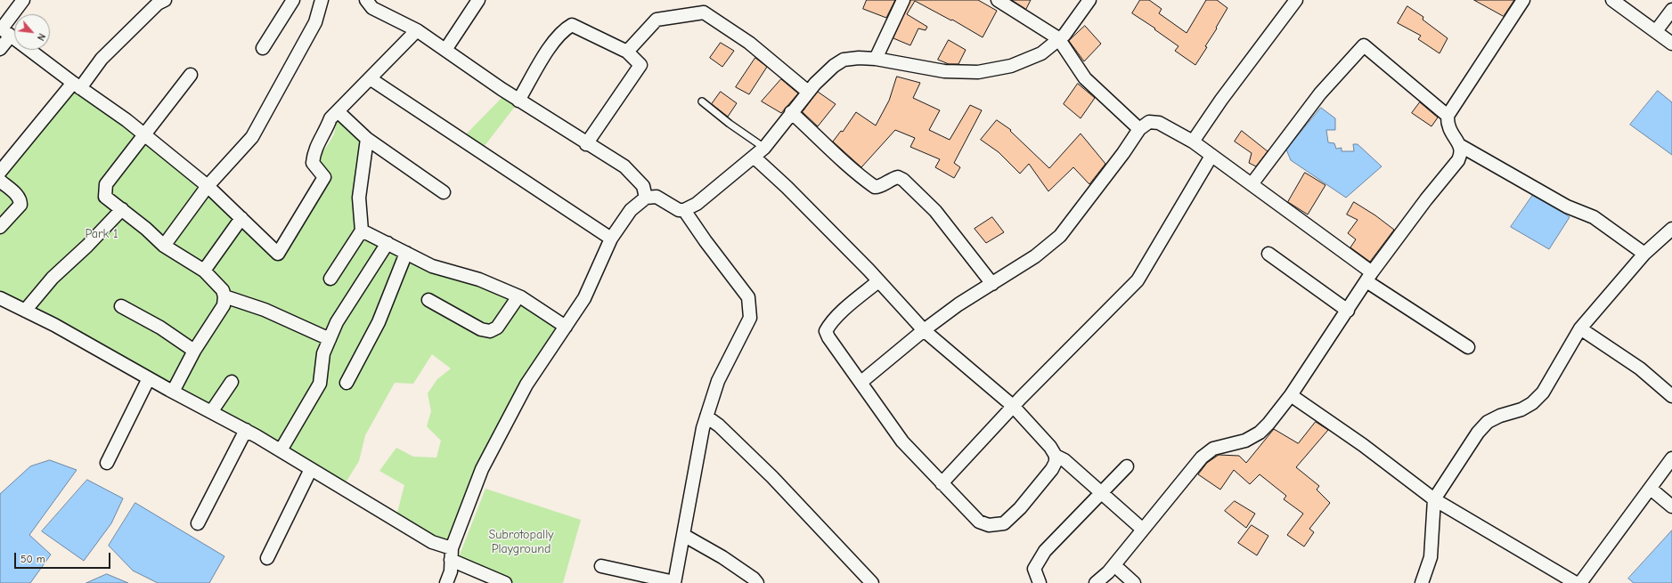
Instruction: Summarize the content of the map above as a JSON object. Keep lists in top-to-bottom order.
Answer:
{
  "parks": ["Park 1", "Subrotopally Playground"],
  "scale_bar": "50 m",
  "north": "bottom right"
}
